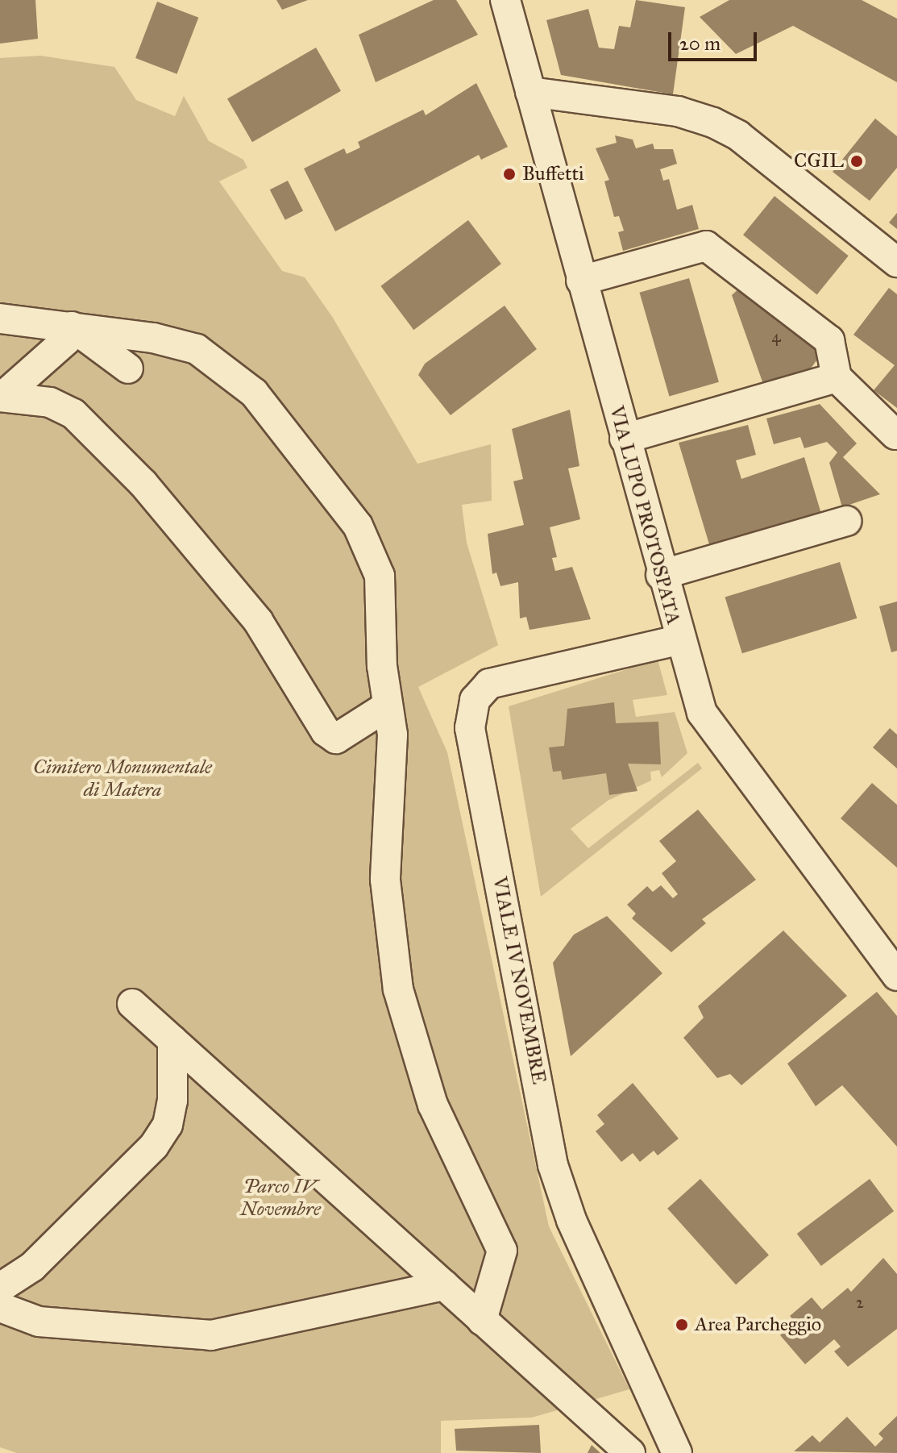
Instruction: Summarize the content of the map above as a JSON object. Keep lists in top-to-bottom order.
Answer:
{
  "streets": {
    "street": ["VIA LUPO PROTOSPATA", "VIALE IV NOVEMBRE"]
  },
  "crossings": [
    ["VIA LUPO PROTOSPATA", "VIALE IV NOVEMBRE"]
  ],
  "parks": ["Cimitero Monumentale di Matera", "Parco IV Novembre"],
  "places": ["CGIL", "Buffetti", "Area Parcheggio"],
  "house_numbers": ["4", "2"],
  "scale_bar": "20 m"
}
